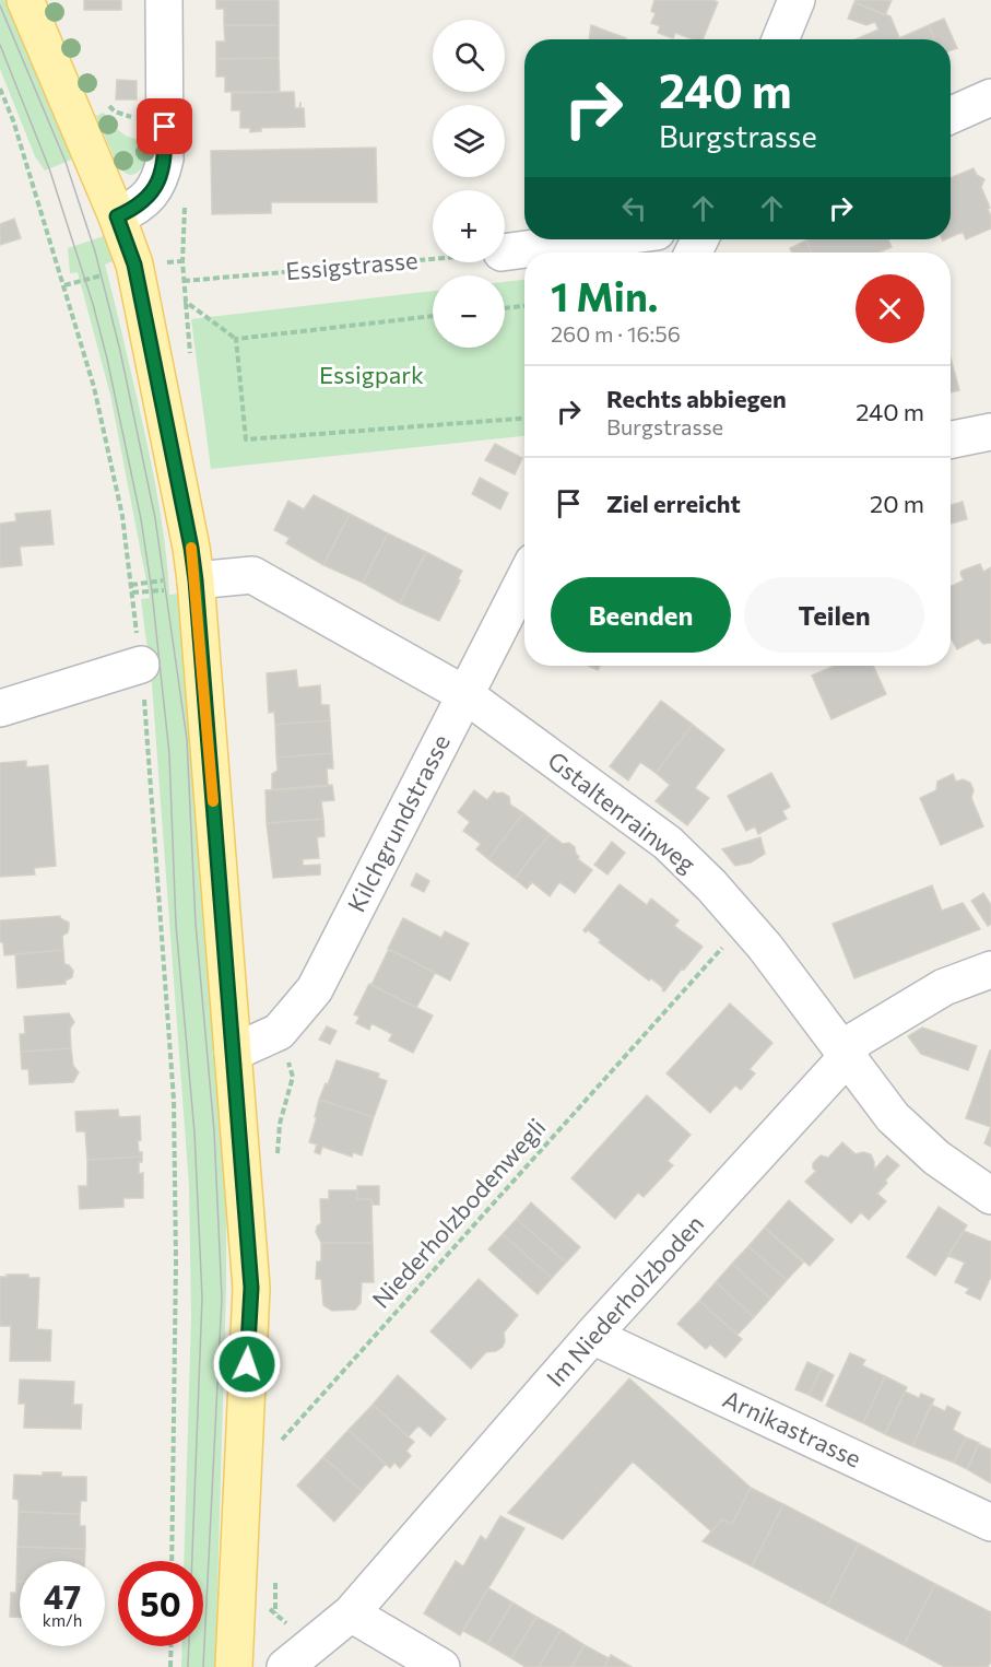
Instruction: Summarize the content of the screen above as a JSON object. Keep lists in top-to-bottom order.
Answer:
{
  "streets": {
    "street": [
      "Gstaltenrainweg",
      "Kilchgrundstrasse",
      "Im Niederholzboden",
      "Arnikastrasse"
    ],
    "path": ["Essigstrasse", "Niederholzbodenwegli"]
  },
  "crossings": [
    ["Gstaltenrainweg", "Kilchgrundstrasse"],
    ["Gstaltenrainweg", "Niederholzbodenwegli"],
    ["Gstaltenrainweg", "Im Niederholzboden"],
    ["Im Niederholzboden", "Arnikastrasse"]
  ],
  "parks": ["Essigpark"],
  "page": {
    "map_buttons": ["+", "−"],
    "turn": ["240 m", "Burgstrasse"],
    "heading": ["1 Min.", "260 m · 16:56"],
    "list": [
      {
        "name": "Rechts abbiegen",
        "note": "Burgstrasse",
        "value": "240 m"
      },
      {
        "name": "Ziel erreicht",
        "value": "20 m"
      }
    ],
    "buttons": ["Beenden", "Teilen"],
    "speed": "47 km/h",
    "limit": "50"
  }
}
